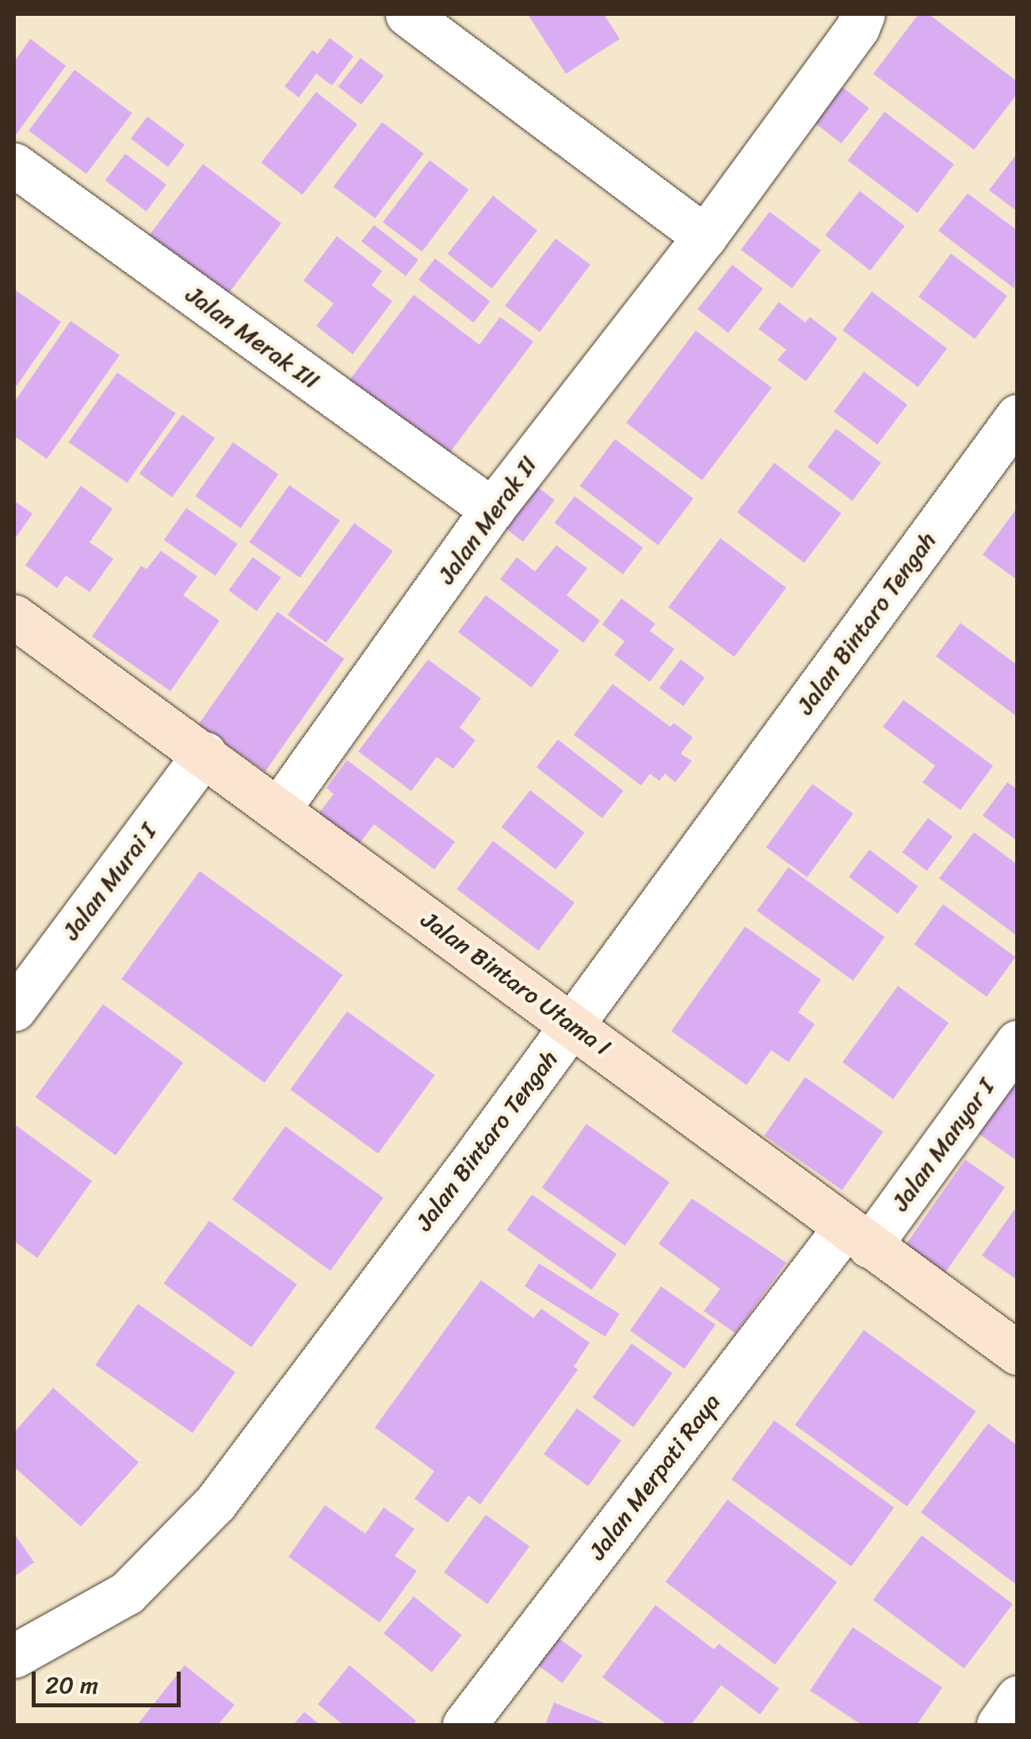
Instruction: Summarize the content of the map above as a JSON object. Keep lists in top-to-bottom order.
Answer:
{
  "streets": {
    "main road": ["Jalan Bintaro Utama I"],
    "street": [
      "Jalan Merak III",
      "Jalan Merak II",
      "Jalan Bintaro Tengah",
      "Jalan Murai I",
      "Jalan Manyar I",
      "Jalan Merpati Raya"
    ]
  },
  "crossings": [
    ["Jalan Merak III", "Jalan Merak II"],
    ["Jalan Merak II", "Jalan Bintaro Utama I"],
    ["Jalan Bintaro Tengah", "Jalan Bintaro Utama I"],
    ["Jalan Murai I", "Jalan Bintaro Utama I"],
    ["Jalan Bintaro Utama I", "Jalan Manyar I"],
    ["Jalan Bintaro Utama I", "Jalan Merpati Raya"],
    ["Jalan Manyar I", "Jalan Merpati Raya"]
  ],
  "scale_bar": "20 m"
}
